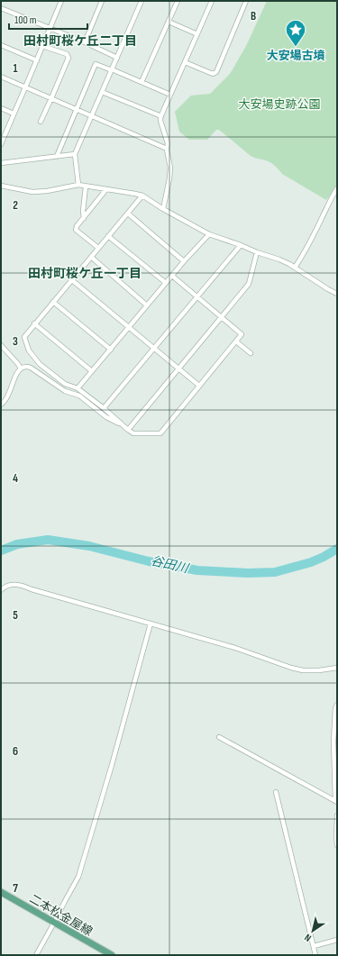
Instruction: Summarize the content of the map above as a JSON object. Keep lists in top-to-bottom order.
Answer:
{
  "streets": {
    "main road": ["二本松金屋線"]
  },
  "districts": ["田村町桜ケ丘二丁目", "田村町桜ケ丘一丁目"],
  "water": ["谷田川"],
  "parks": ["大安場史跡公園"],
  "places": {
    "place": ["大安場古墳"]
  },
  "scale_bar": "100 m",
  "north": "bottom left",
  "grid": {
    "columns": ["B"],
    "rows": [
      "1",
      "2",
      "3",
      "4",
      "5",
      "6",
      "7"
    ]
  }
}
